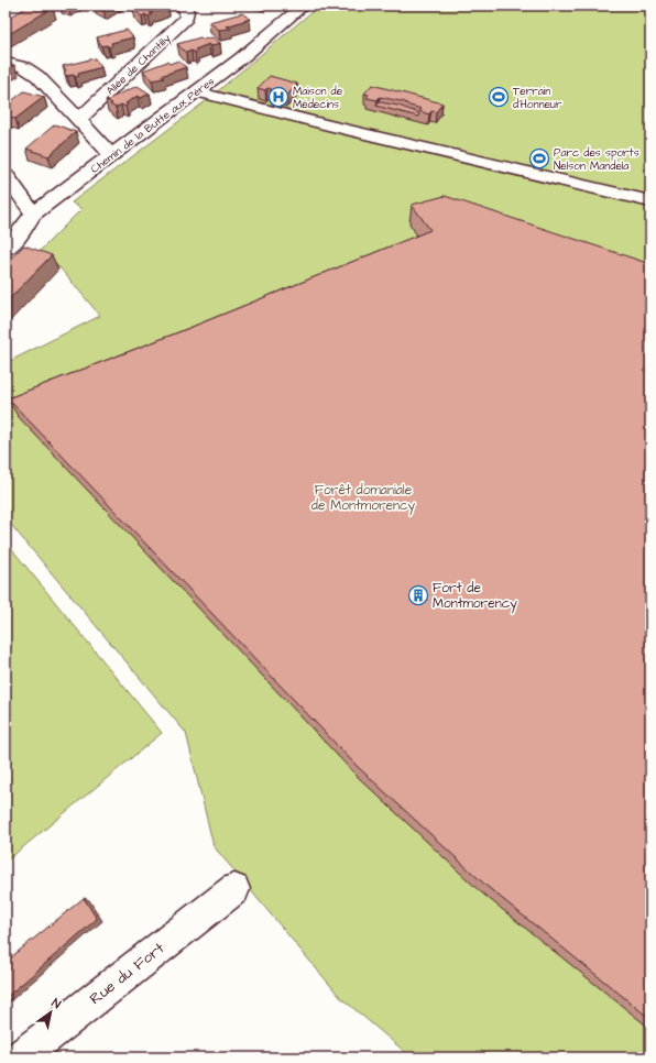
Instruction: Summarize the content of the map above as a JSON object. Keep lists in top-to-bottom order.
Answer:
{
  "streets": {
    "street": ["Allée de Chantilly", "Chemin de la Butte aux Pères", "Rue du Fort"]
  },
  "parks": ["Forêt domaniale de Montmorency"],
  "places": {
    "hospital": ["Maison de Médecins"],
    "sports": ["Terrain d'Honneur", "Parc des sports Nelson Mandela"],
    "building": ["Fort de Montmorency"]
  },
  "north": "top right"
}
